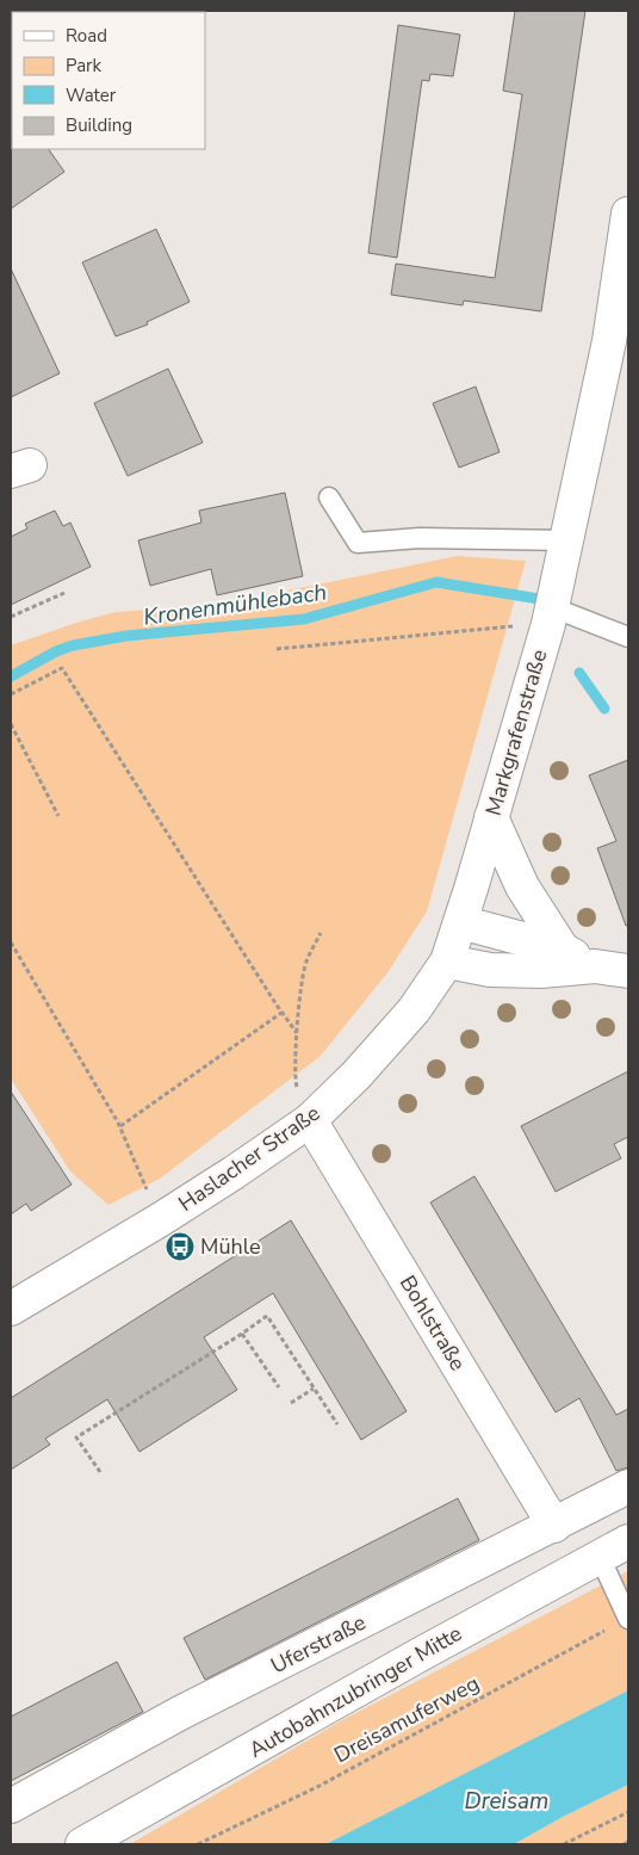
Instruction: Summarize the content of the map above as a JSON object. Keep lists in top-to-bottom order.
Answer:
{
  "streets": {
    "main road": [
      "Markgrafenstraße",
      "Haslacher Straße",
      "Bohlstraße",
      "Uferstraße",
      "Autobahnzubringer Mitte"
    ],
    "path": ["Dreisamuferweg"]
  },
  "crossings": [
    ["Markgrafenstraße", "Haslacher Straße"],
    ["Haslacher Straße", "Bohlstraße"],
    ["Bohlstraße", "Uferstraße"]
  ],
  "water": ["Kronenmühlebach", "Dreisam"],
  "places": {
    "bus stop": ["Mühle"]
  },
  "legend": [
    "Road",
    "Park",
    "Water",
    "Building"
  ]
}
